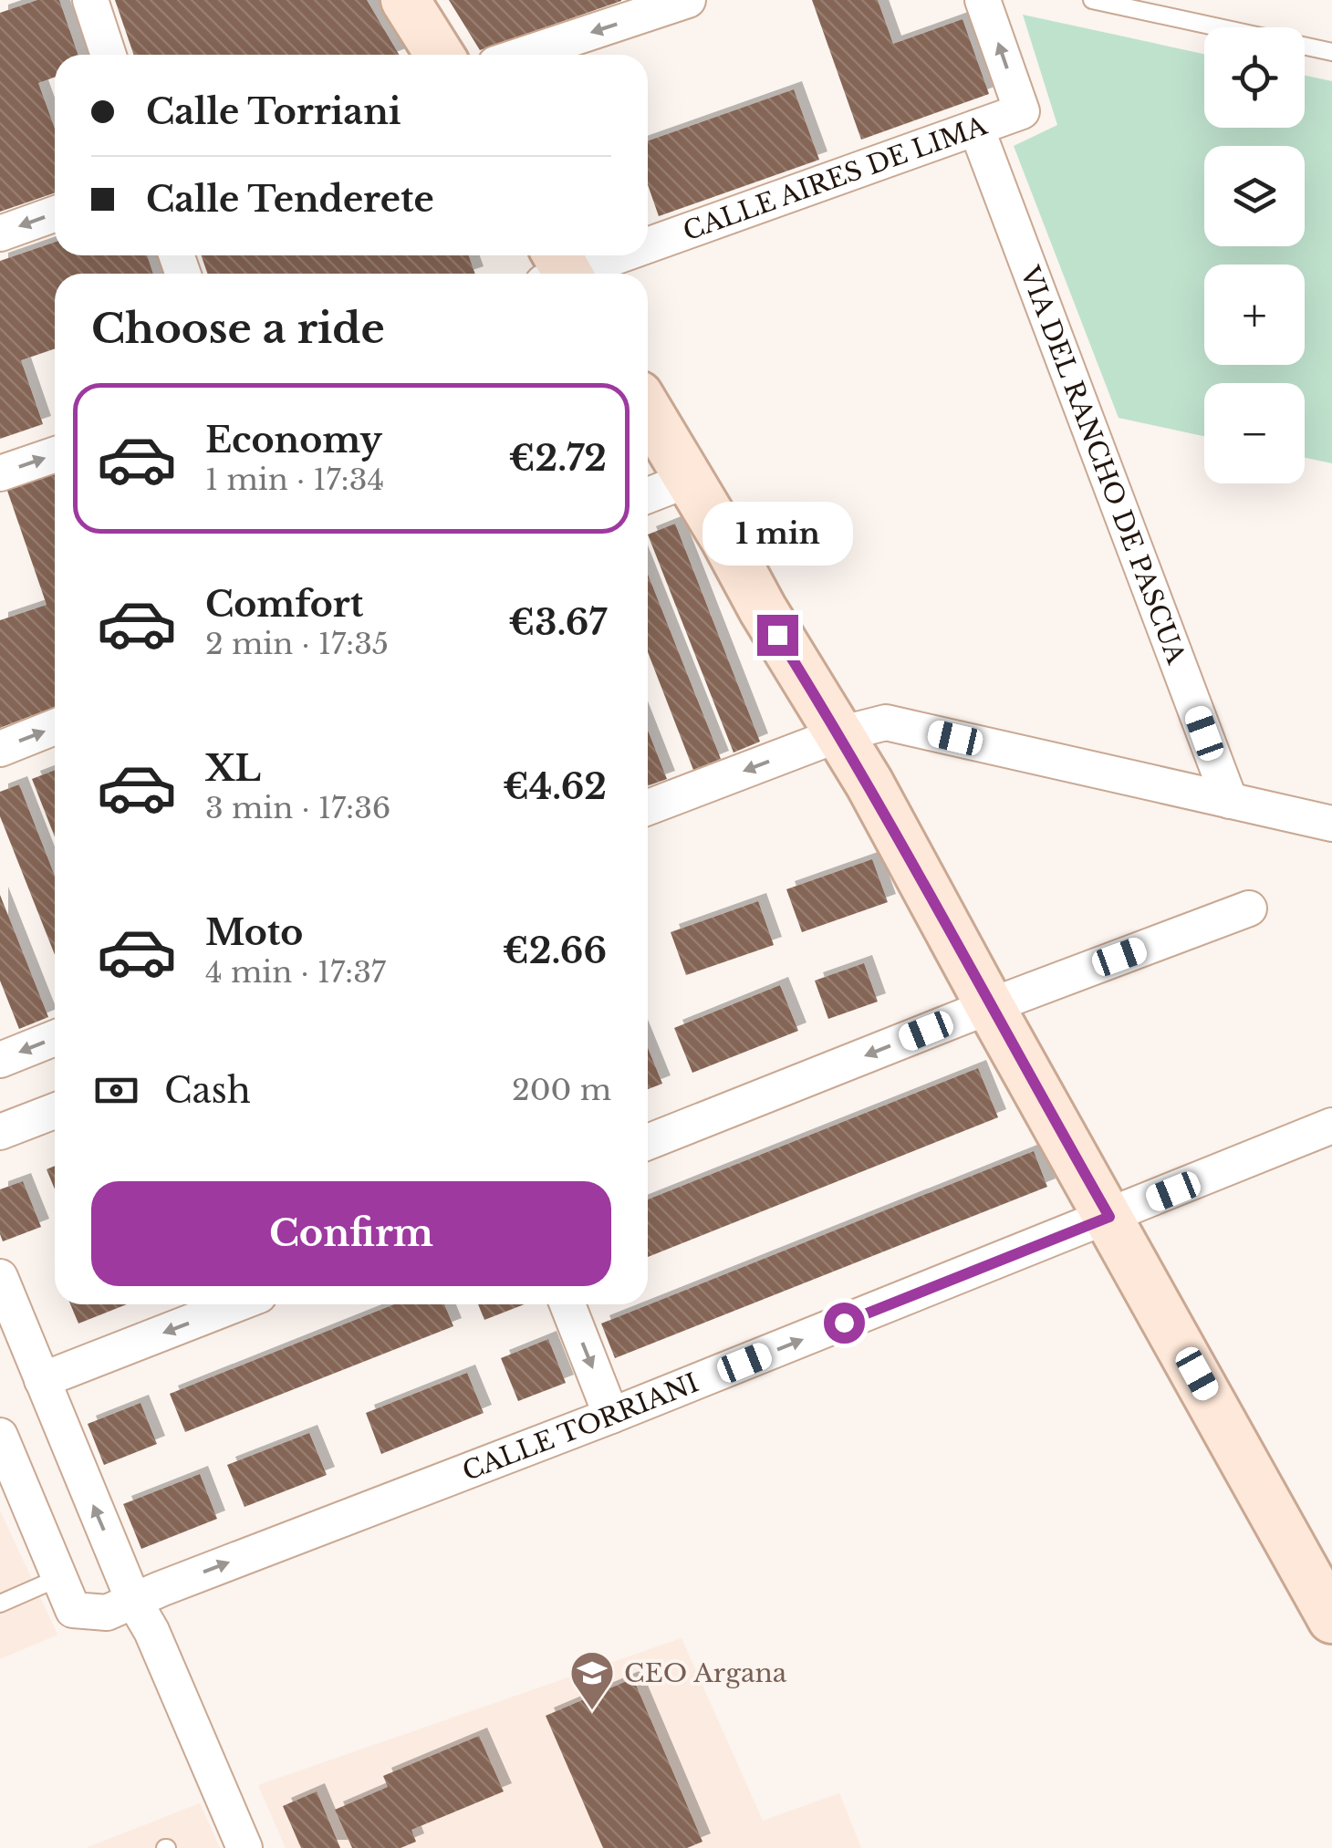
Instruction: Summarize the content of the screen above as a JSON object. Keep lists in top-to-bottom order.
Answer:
{
  "streets": {
    "street": ["CALLE AIRES DE LIMA", "VIA DEL RANCHO DE PASCUA", "CALLE TORRIANI"]
  },
  "crossings": [
    ["CALLE AIRES DE LIMA", "VIA DEL RANCHO DE PASCUA"]
  ],
  "places": {
    "school or university": ["CEO Argana"]
  },
  "page": {
    "map_buttons": ["+", "−"],
    "banner": ["Calle Torriani", "Calle Tenderete"],
    "heading": "Choose a ride",
    "list": [
      {
        "name": "Economy",
        "note": "1 min · 17:34",
        "value": "€2.72"
      },
      {
        "name": "Comfort",
        "note": "2 min · 17:35",
        "value": "€3.67"
      },
      {
        "name": "XL",
        "note": "3 min · 17:36",
        "value": "€4.62"
      },
      {
        "name": "Moto",
        "note": "4 min · 17:37",
        "value": "€2.66"
      }
    ],
    "bubble": "1 min",
    "pay": ["Cash", "200 m"],
    "buttons": "Confirm"
  }
}
